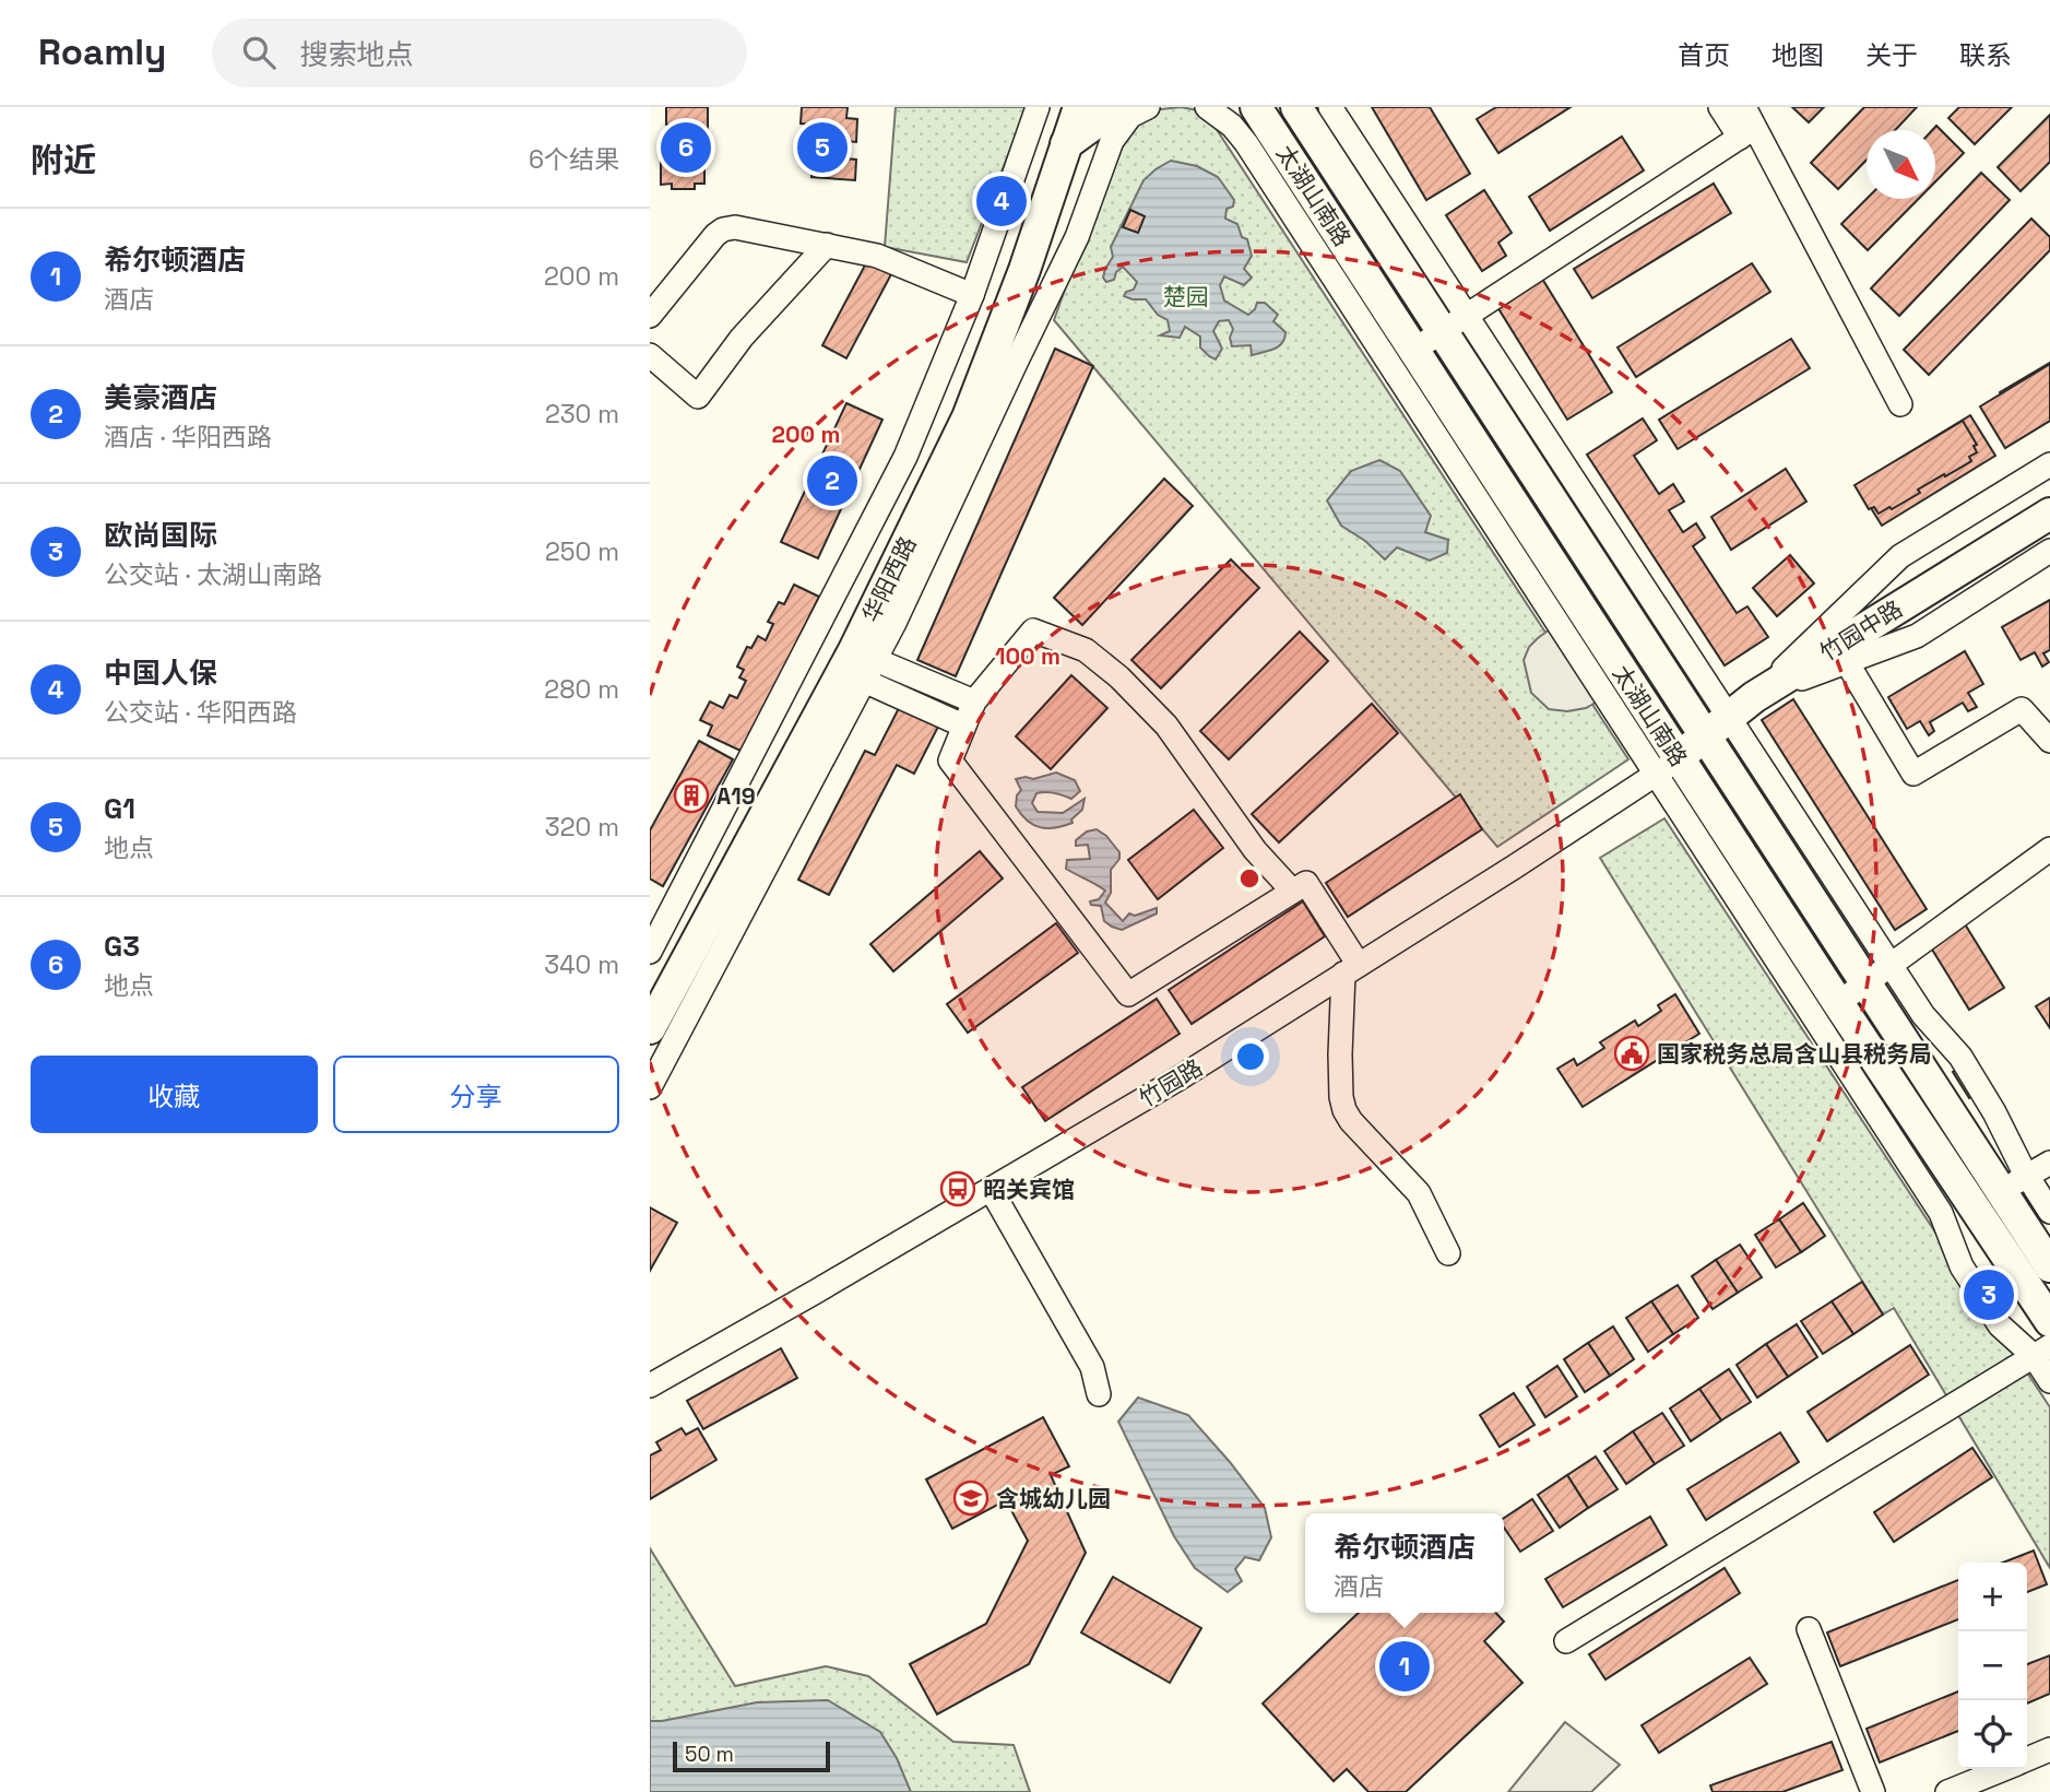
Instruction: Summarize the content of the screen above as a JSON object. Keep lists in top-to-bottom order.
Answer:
{
  "streets": {
    "main road": ["太湖山南路", "华阳西路", "竹园中路"],
    "street": ["竹园路"]
  },
  "crossings": [
    ["太湖山南路", "竹园中路"],
    ["太湖山南路", "竹园路"],
    ["竹园中路", "竹园路"]
  ],
  "parks": ["楚园"],
  "places": {
    "building": ["A19"],
    "public building": ["国家税务总局含山县税务局"],
    "bus stop": ["昭关宾馆"],
    "school or university": ["含城幼儿园"]
  },
  "scale_bar": "50 m",
  "north": "bottom right",
  "page": {
    "header": "Roamly",
    "search": "搜索地点",
    "nav": [
      "首页",
      "地图",
      "关于",
      "联系"
    ],
    "heading": ["附近", "6个结果"],
    "pins": [
      "5",
      "6",
      "4",
      "2",
      "3",
      "1"
    ],
    "list": [
      {
        "mark": "1",
        "name": "希尔顿酒店",
        "note": "酒店",
        "value": "200 m"
      },
      {
        "mark": "2",
        "name": "美豪酒店",
        "note": "酒店 · 华阳西路",
        "value": "230 m"
      },
      {
        "mark": "3",
        "name": "欧尚国际",
        "note": "公交站 · 太湖山南路",
        "value": "250 m"
      },
      {
        "mark": "4",
        "name": "中国人保",
        "note": "公交站 · 华阳西路",
        "value": "280 m"
      },
      {
        "mark": "5",
        "name": "G1",
        "note": "地点",
        "value": "320 m"
      },
      {
        "mark": "6",
        "name": "G3",
        "note": "地点",
        "value": "340 m"
      }
    ],
    "buttons": ["收藏", "分享"],
    "popup": ["希尔顿酒店", "酒店"],
    "map_buttons": ["+", "−"],
    "scale": "50 m"
  },
  "rings": ["200 m", "100 m"]
}
